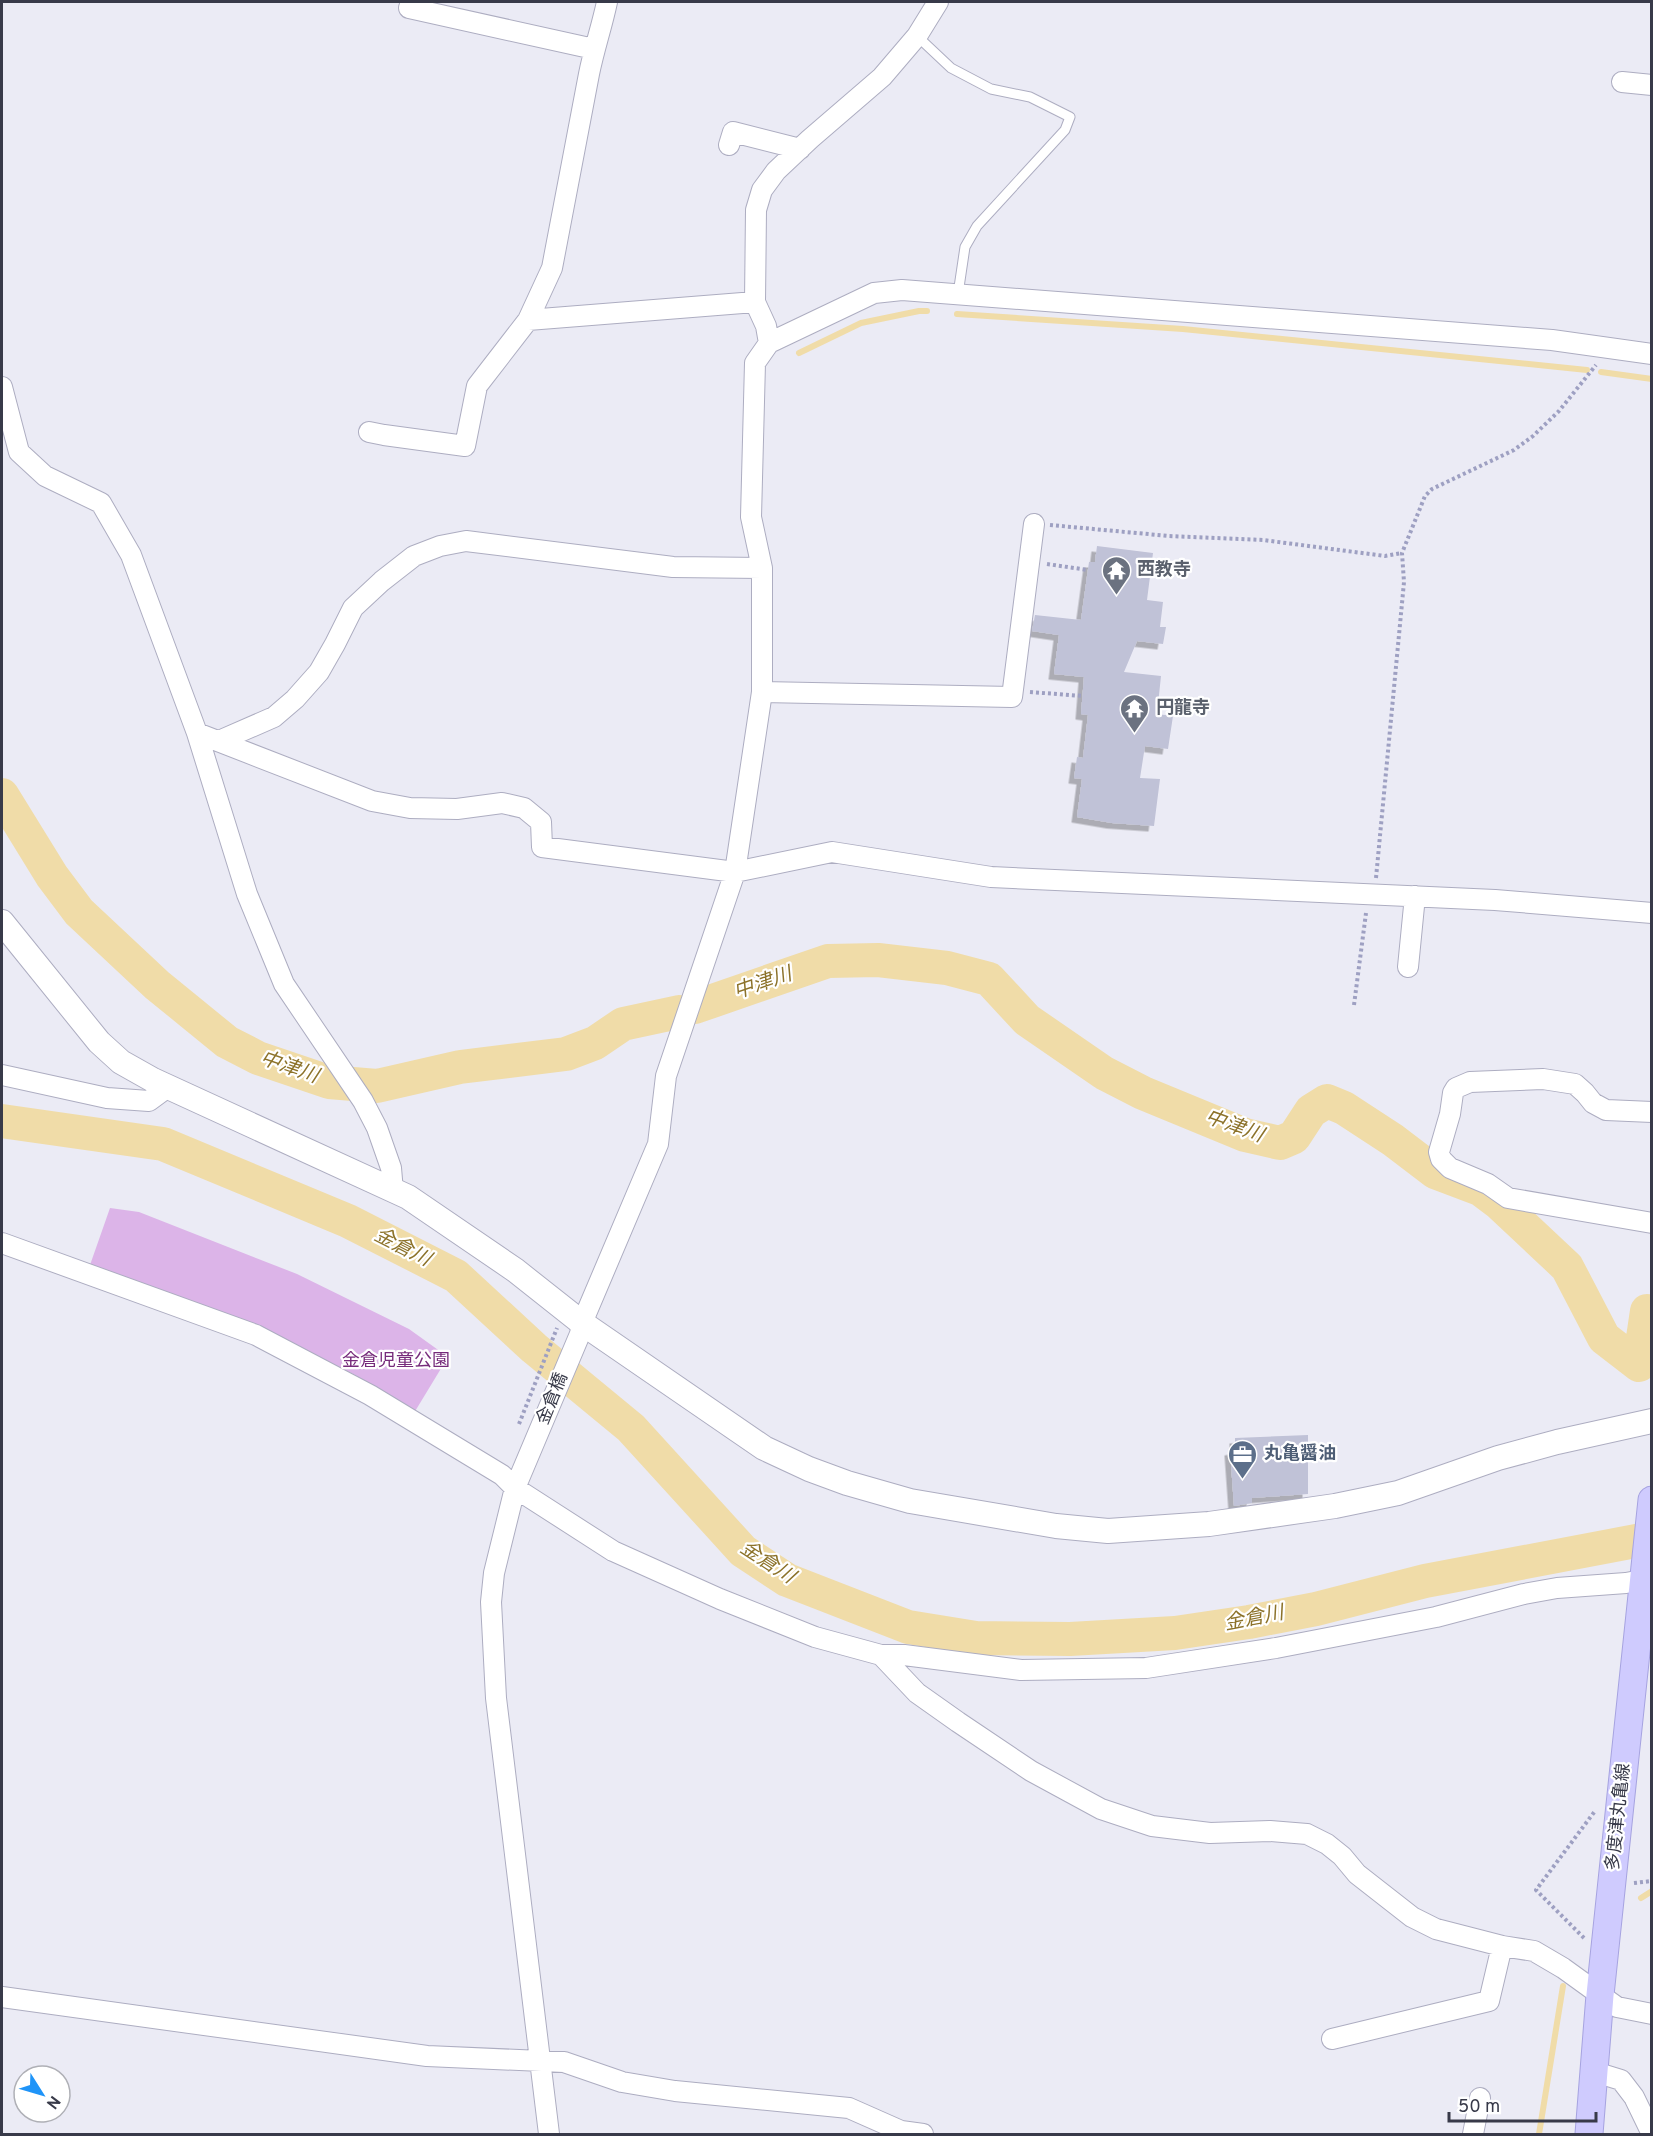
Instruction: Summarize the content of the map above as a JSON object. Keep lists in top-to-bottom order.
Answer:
{
  "streets": {
    "main road": ["多度津丸亀線"],
    "street": ["金倉橋"]
  },
  "water": ["中津川", "金倉川"],
  "parks": ["金倉児童公園"],
  "places": {
    "temple": ["西教寺", "円龍寺"],
    "office": ["丸亀醤油"]
  },
  "scale_bar": "50 m",
  "north": "bottom right"
}
